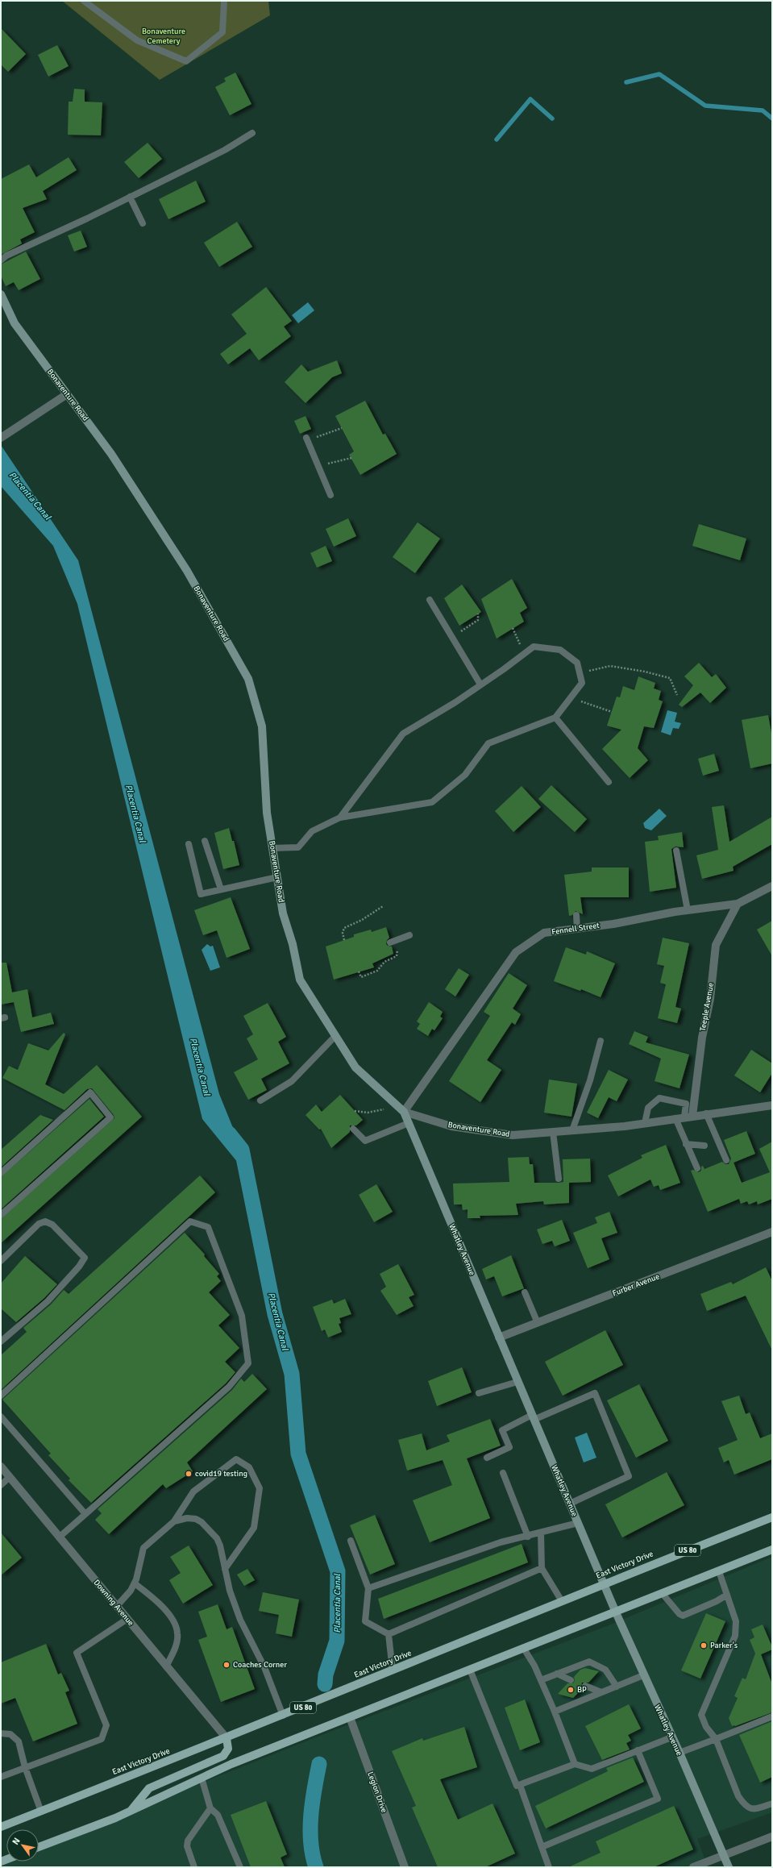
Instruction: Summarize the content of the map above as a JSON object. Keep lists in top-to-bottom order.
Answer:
{
  "streets": {
    "main road": ["US 80", "East Victory Drive"],
    "street": [
      "Bonaventure Road",
      "Fennell Street",
      "Teeple Avenue",
      "Whatley Avenue",
      "Furber Avenue",
      "Downing Avenue",
      "Legion Drive"
    ]
  },
  "crossings": [
    ["Bonaventure Road", "Fennell Street"],
    ["Bonaventure Road", "Teeple Avenue"],
    ["Bonaventure Road", "Whatley Avenue"],
    ["Fennell Street", "Teeple Avenue"],
    ["Fennell Street", "Whatley Avenue"],
    ["Whatley Avenue", "Furber Avenue"],
    ["Whatley Avenue", "East Victory Drive"],
    ["East Victory Drive", "Downing Avenue"]
  ],
  "water": ["Placentia Canal"],
  "parks": ["Bonaventure Cemetery"],
  "places": [
    "covid19 testing",
    "Parker's",
    "Coaches Corner",
    "BP"
  ],
  "north": "top left"
}
